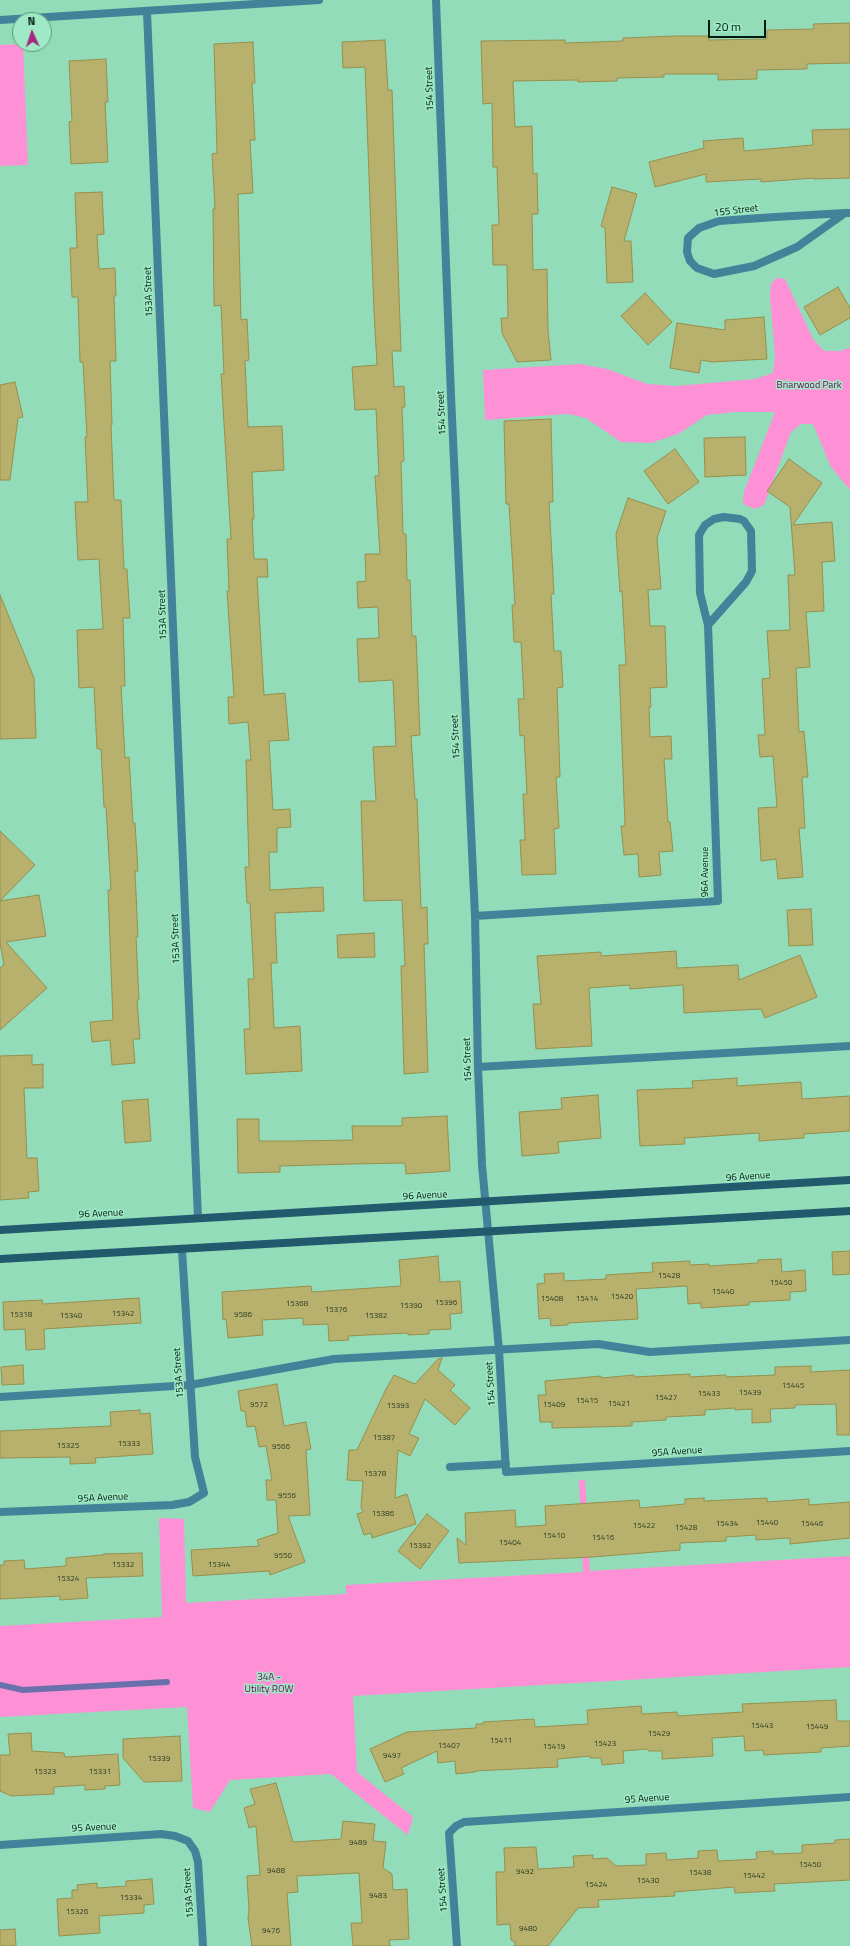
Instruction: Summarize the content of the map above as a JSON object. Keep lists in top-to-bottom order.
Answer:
{
  "streets": {
    "main road": ["96 Avenue"],
    "street": [
      "154 Street",
      "155 Street",
      "153A Street",
      "96A Avenue",
      "95A Avenue",
      "95 Avenue"
    ]
  },
  "crossings": [
    ["154 Street", "96A Avenue"],
    ["154 Street", "96 Avenue"],
    ["154 Street", "95A Avenue"],
    ["154 Street", "95 Avenue"],
    ["153A Street", "96 Avenue"],
    ["153A Street", "95A Avenue"],
    ["153A Street", "95 Avenue"]
  ],
  "parks": ["Briarwood Park", "34A - Utility ROW"],
  "house_numbers": [
    "15428",
    "15450",
    "15440",
    "15420",
    "15408",
    "15414",
    "15396",
    "15368",
    "15390",
    "15376",
    "15342",
    "15318",
    "9586",
    "15340",
    "15382",
    "15445",
    "15439",
    "15433",
    "15427",
    "15415",
    "15421",
    "9572",
    "15409",
    "15393",
    "15387",
    "15333",
    "15325",
    "9566",
    "15378",
    "9556",
    "15386",
    "15440",
    "15434",
    "15446",
    "15422",
    "15428",
    "15410",
    "15416",
    "15404",
    "15392",
    "9550",
    "15332",
    "15344",
    "15324",
    "15443",
    "15449",
    "15429",
    "15411",
    "15423",
    "15407",
    "15419",
    "9497",
    "15339",
    "15323",
    "15331",
    "9489",
    "15450",
    "9488",
    "9492",
    "15438",
    "15442",
    "15430",
    "15424",
    "9483",
    "15334",
    "15326",
    "9480",
    "9476"
  ],
  "scale_bar": "20 m",
  "north": "top"
}
